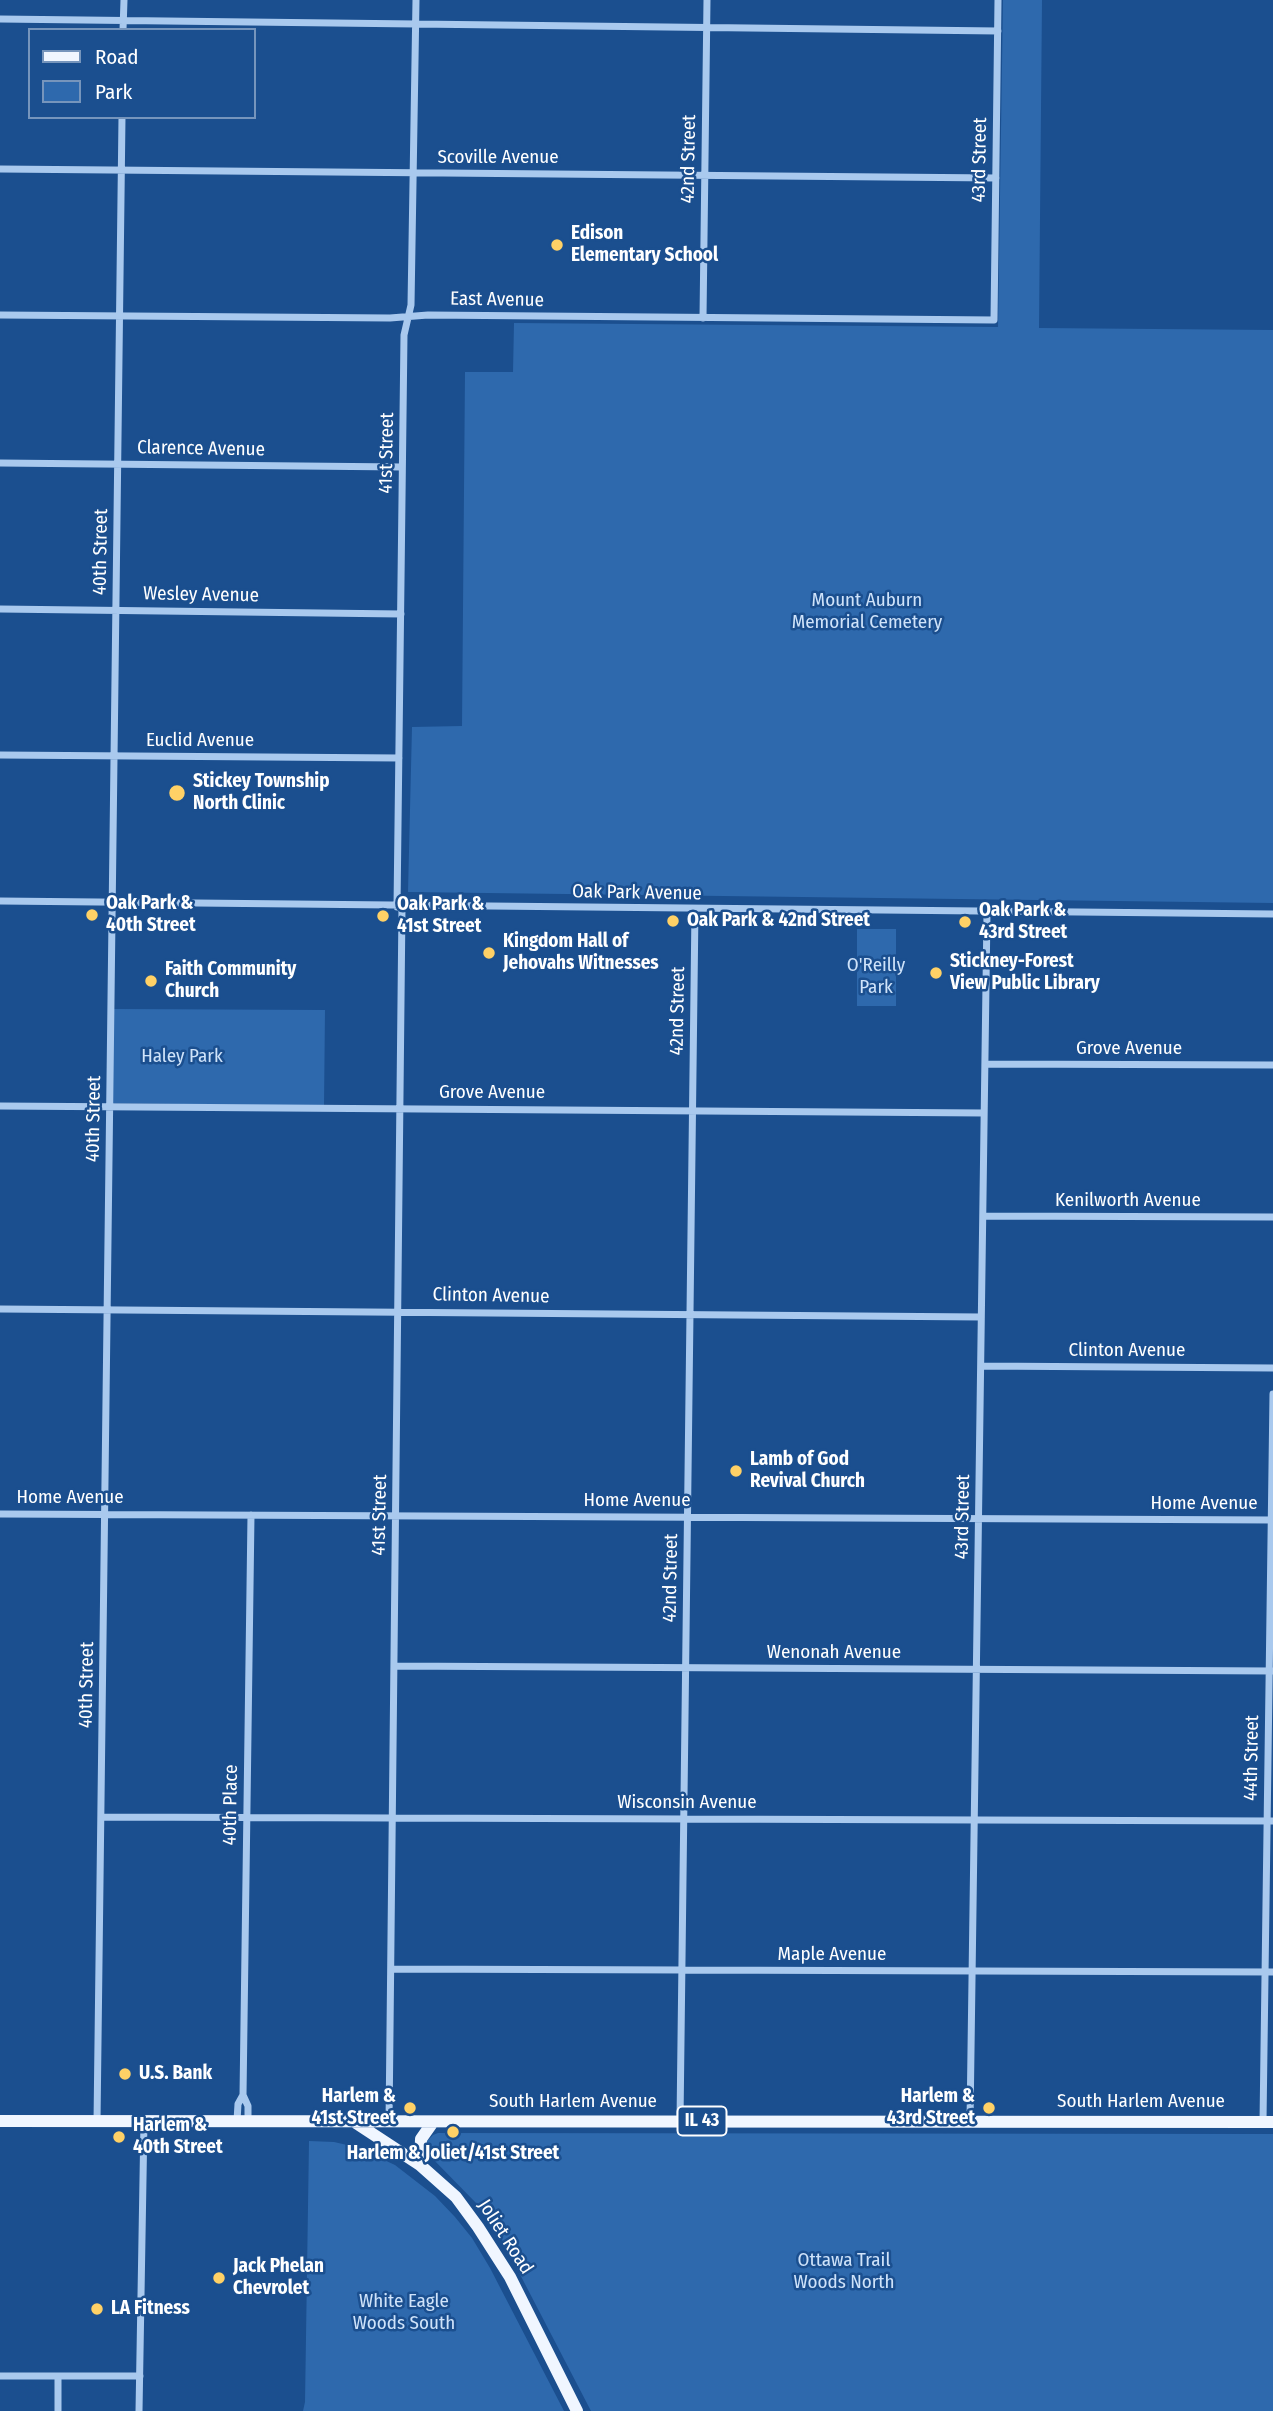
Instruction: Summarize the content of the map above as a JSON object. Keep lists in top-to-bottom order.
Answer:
{
  "streets": {
    "main road": ["South Harlem Avenue", "IL 43", "Joliet Road"],
    "street": [
      "Scoville Avenue",
      "42nd Street",
      "43rd Street",
      "East Avenue",
      "Clarence Avenue",
      "41st Street",
      "40th Street",
      "Wesley Avenue",
      "Euclid Avenue",
      "Oak Park Avenue",
      "Grove Avenue",
      "Kenilworth Avenue",
      "Clinton Avenue",
      "Home Avenue",
      "Wenonah Avenue",
      "44th Street",
      "Wisconsin Avenue",
      "40th Place",
      "Maple Avenue"
    ]
  },
  "crossings": [
    ["Scoville Avenue", "42nd Street"],
    ["Scoville Avenue", "43rd Street"],
    ["Scoville Avenue", "41st Street"],
    ["Scoville Avenue", "40th Street"],
    ["42nd Street", "East Avenue"],
    ["42nd Street", "Oak Park Avenue"],
    ["42nd Street", "Grove Avenue"],
    ["42nd Street", "Clinton Avenue"],
    ["42nd Street", "Home Avenue"],
    ["42nd Street", "Wenonah Avenue"],
    ["42nd Street", "Wisconsin Avenue"],
    ["42nd Street", "Maple Avenue"],
    ["42nd Street", "South Harlem Avenue"],
    ["43rd Street", "East Avenue"],
    ["43rd Street", "Oak Park Avenue"],
    ["43rd Street", "Grove Avenue"],
    ["43rd Street", "Kenilworth Avenue"],
    ["43rd Street", "Clinton Avenue"],
    ["43rd Street", "Home Avenue"],
    ["43rd Street", "Wenonah Avenue"],
    ["43rd Street", "Wisconsin Avenue"],
    ["43rd Street", "Maple Avenue"],
    ["43rd Street", "South Harlem Avenue"],
    ["East Avenue", "41st Street"],
    ["East Avenue", "40th Street"],
    ["Clarence Avenue", "41st Street"],
    ["Clarence Avenue", "40th Street"],
    ["41st Street", "Wesley Avenue"],
    ["41st Street", "Euclid Avenue"],
    ["41st Street", "Oak Park Avenue"],
    ["41st Street", "Grove Avenue"],
    ["41st Street", "Clinton Avenue"],
    ["41st Street", "Home Avenue"],
    ["41st Street", "Wenonah Avenue"],
    ["41st Street", "Wisconsin Avenue"],
    ["41st Street", "Maple Avenue"],
    ["41st Street", "South Harlem Avenue"],
    ["40th Street", "Wesley Avenue"],
    ["40th Street", "Euclid Avenue"],
    ["40th Street", "Oak Park Avenue"],
    ["40th Street", "Grove Avenue"],
    ["40th Street", "Clinton Avenue"],
    ["40th Street", "Home Avenue"],
    ["40th Street", "Wisconsin Avenue"],
    ["40th Street", "South Harlem Avenue"],
    ["Home Avenue", "44th Street"],
    ["Home Avenue", "40th Place"],
    ["Wenonah Avenue", "44th Street"],
    ["44th Street", "Wisconsin Avenue"],
    ["44th Street", "Maple Avenue"],
    ["44th Street", "South Harlem Avenue"],
    ["Wisconsin Avenue", "40th Place"],
    ["40th Place", "South Harlem Avenue"],
    ["South Harlem Avenue", "Joliet Road"]
  ],
  "parks": [
    "Mount Auburn Memorial Cemetery",
    "O'Reilly Park",
    "Haley Park",
    "Ottawa Trail Woods North",
    "White Eagle Woods South"
  ],
  "places": [
    "Edison Elementary School",
    "Stickey Township North Clinic",
    "Oak Park & 40th Street",
    "Oak Park & 41st Street",
    "Oak Park & 42nd Street",
    "Oak Park & 43rd Street",
    "Kingdom Hall of Jehovahs Witnesses",
    "Stickney-Forest View Public Library",
    "Faith Community Church",
    "Lamb of God Revival Church",
    "U.S. Bank",
    "Harlem & 41st Street",
    "Harlem & 43rd Street",
    "Harlem & Joliet/41st Street",
    "Harlem & 40th Street",
    "Jack Phelan Chevrolet",
    "LA Fitness"
  ],
  "legend": ["Road", "Park"]
}
